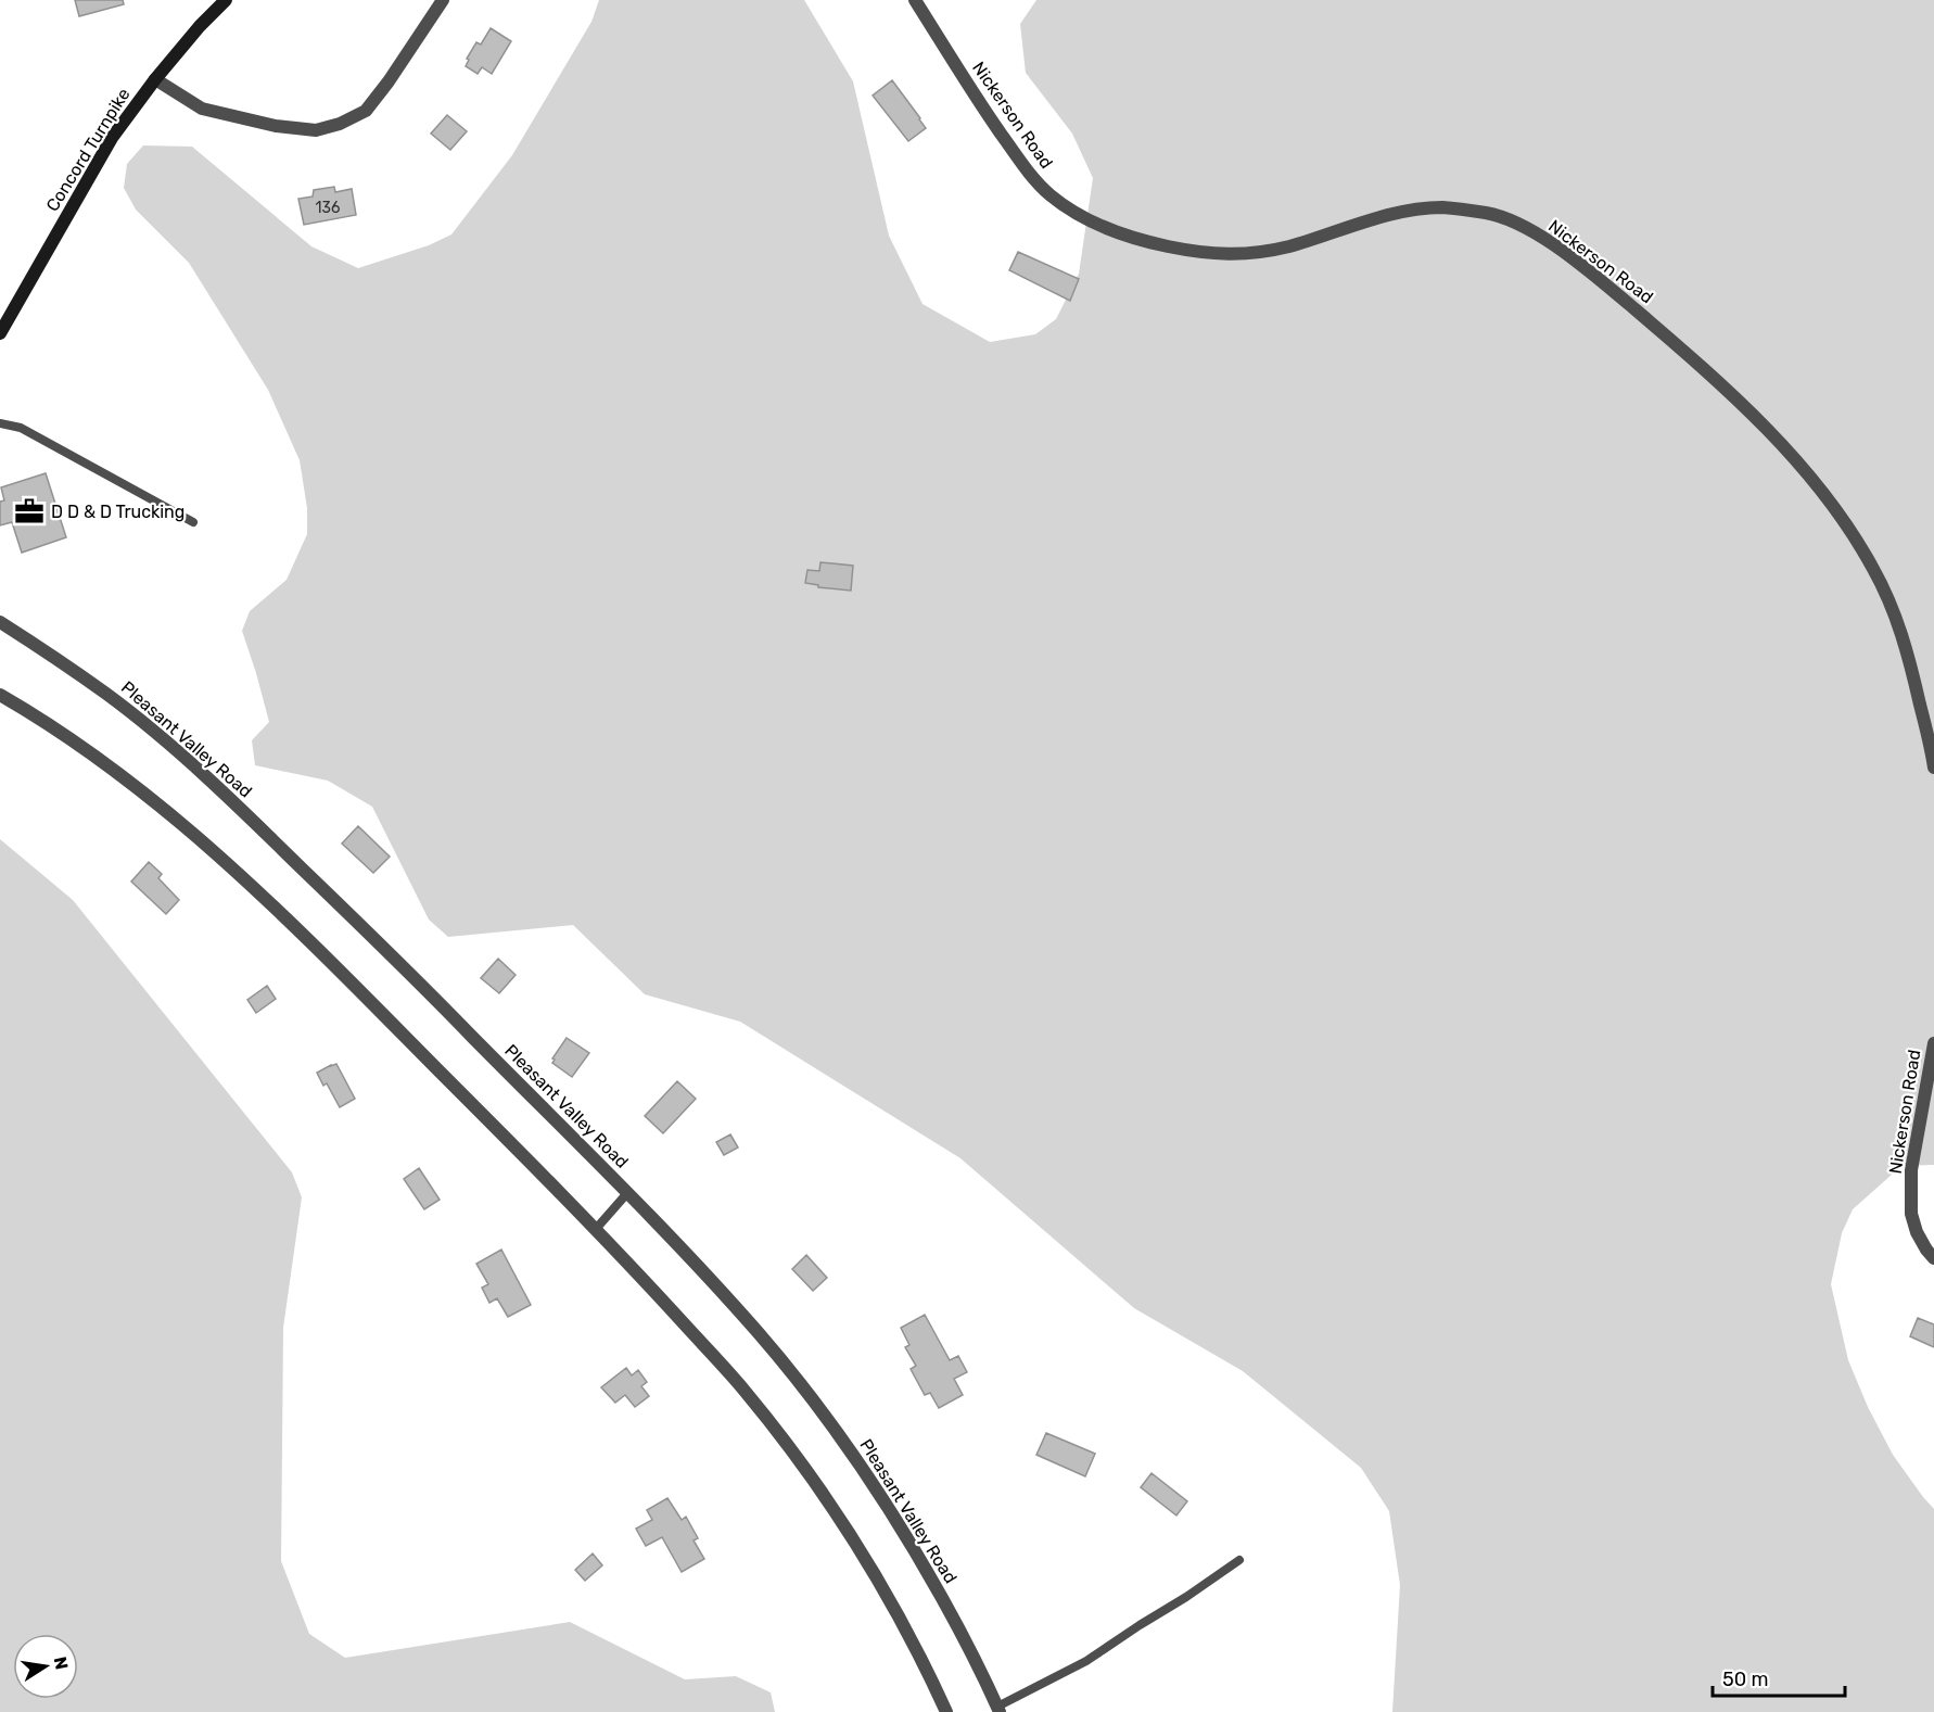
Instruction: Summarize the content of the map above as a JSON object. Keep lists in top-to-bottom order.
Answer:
{
  "streets": {
    "street": ["Nickerson Road", "Concord Turnpike", "Pleasant Valley Road"]
  },
  "places": {
    "office": ["D D & D Trucking"]
  },
  "house_numbers": ["136"],
  "scale_bar": "50 m",
  "north": "right"
}
